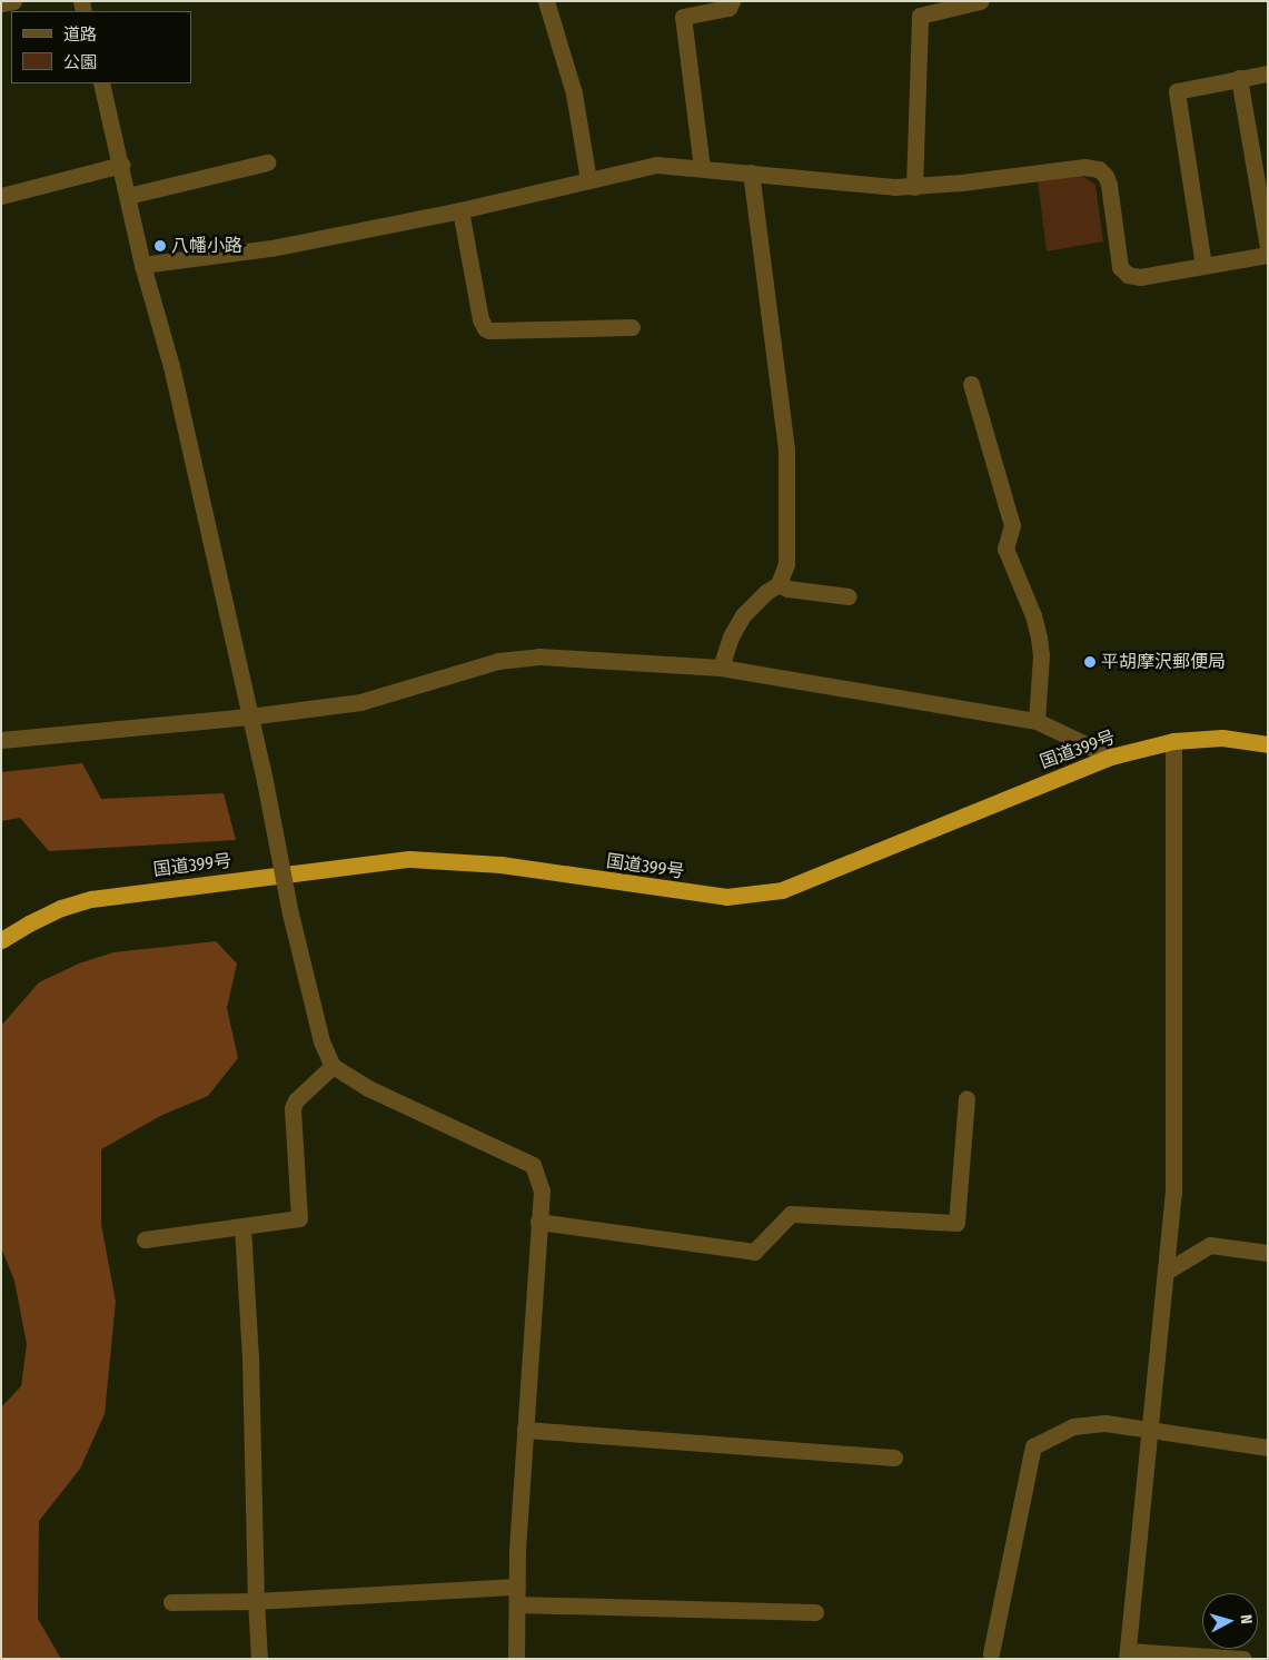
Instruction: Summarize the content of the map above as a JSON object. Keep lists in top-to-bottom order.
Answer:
{
  "streets": {
    "highway": ["国道399号"]
  },
  "places": ["八幡小路", "平胡摩沢郵便局"],
  "legend": ["道路", "公園"],
  "north": "right"
}
